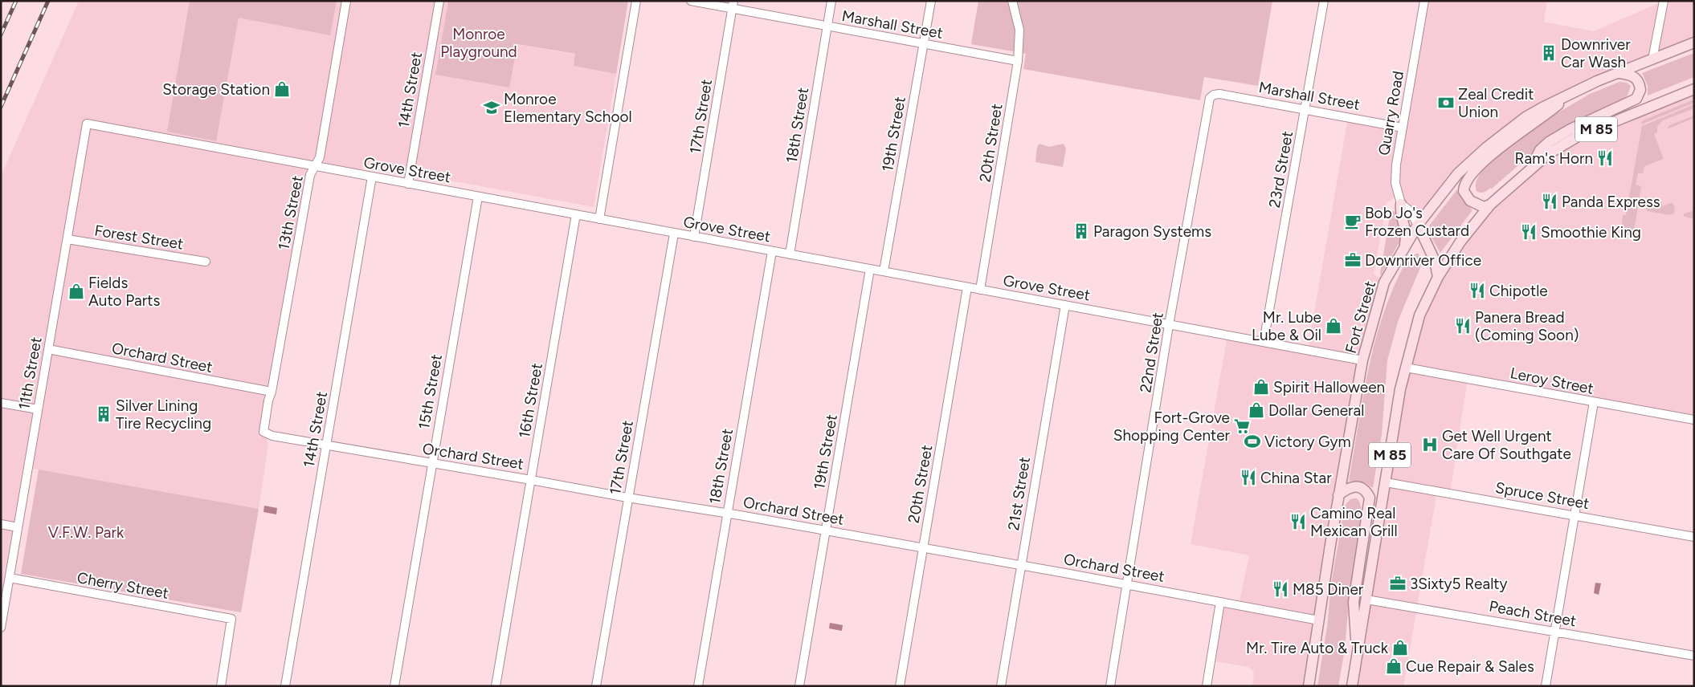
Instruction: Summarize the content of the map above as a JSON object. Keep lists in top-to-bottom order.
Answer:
{
  "streets": {
    "main road": ["M 85", "Fort Street"],
    "street": [
      "Marshall Street",
      "14th Street",
      "Quarry Road",
      "17th Street",
      "18th Street",
      "19th Street",
      "20th Street",
      "Grove Street",
      "23rd Street",
      "13th Street",
      "Forest Street",
      "22nd Street",
      "Orchard Street",
      "11th Street",
      "Leroy Street",
      "15th Street",
      "16th Street",
      "21st Street",
      "Spruce Street",
      "Cherry Street",
      "Peach Street"
    ]
  },
  "crossings": [
    ["Marshall Street", "Quarry Road"],
    ["Marshall Street", "17th Street"],
    ["Marshall Street", "18th Street"],
    ["Marshall Street", "19th Street"],
    ["Marshall Street", "20th Street"],
    ["Marshall Street", "23rd Street"],
    ["Marshall Street", "22nd Street"],
    ["14th Street", "Grove Street"],
    ["14th Street", "Orchard Street"],
    ["Quarry Road", "Fort Street"],
    ["17th Street", "Grove Street"],
    ["17th Street", "Orchard Street"],
    ["18th Street", "Grove Street"],
    ["18th Street", "Orchard Street"],
    ["M 85", "Leroy Street"],
    ["M 85", "Spruce Street"],
    ["M 85", "Peach Street"],
    ["19th Street", "Grove Street"],
    ["19th Street", "Orchard Street"],
    ["20th Street", "Grove Street"],
    ["20th Street", "Orchard Street"],
    ["Grove Street", "23rd Street"],
    ["Grove Street", "13th Street"],
    ["Grove Street", "Fort Street"],
    ["Grove Street", "22nd Street"],
    ["Grove Street", "11th Street"],
    ["Grove Street", "15th Street"],
    ["Grove Street", "16th Street"],
    ["Grove Street", "21st Street"],
    ["13th Street", "Orchard Street"],
    ["Forest Street", "11th Street"],
    ["Fort Street", "Orchard Street"],
    ["22nd Street", "Orchard Street"],
    ["Orchard Street", "11th Street"],
    ["Orchard Street", "15th Street"],
    ["Orchard Street", "16th Street"],
    ["Orchard Street", "21st Street"],
    ["11th Street", "Cherry Street"]
  ],
  "parks": ["Monroe Playground", "V.F.W. Park"],
  "places": {
    "building": ["Downriver Car Wash", "Paragon Systems", "Silver Lining Tire Recycling"],
    "shop": [
      "Storage Station",
      "Fields Auto Parts",
      "Mr. Lube Lube & Oil",
      "Spirit Halloween",
      "Dollar General",
      "Mr. Tire Auto & Truck",
      "Cue Repair & Sales"
    ],
    "bank": ["Zeal Credit Union"],
    "school or university": ["Monroe Elementary School"],
    "restaurant": [
      "Ram's Horn",
      "Panda Express",
      "Smoothie King",
      "Chipotle",
      "Panera Bread (Coming Soon)",
      "China Star",
      "Camino Real Mexican Grill",
      "M85 Diner"
    ],
    "cafe": ["Bob Jo's Frozen Custard"],
    "office": ["Downriver Office", "3Sixty5 Realty"],
    "supermarket": ["Fort-Grove Shopping Center"],
    "sports": ["Victory Gym"],
    "hospital": ["Get Well Urgent Care Of Southgate"]
  }
}
